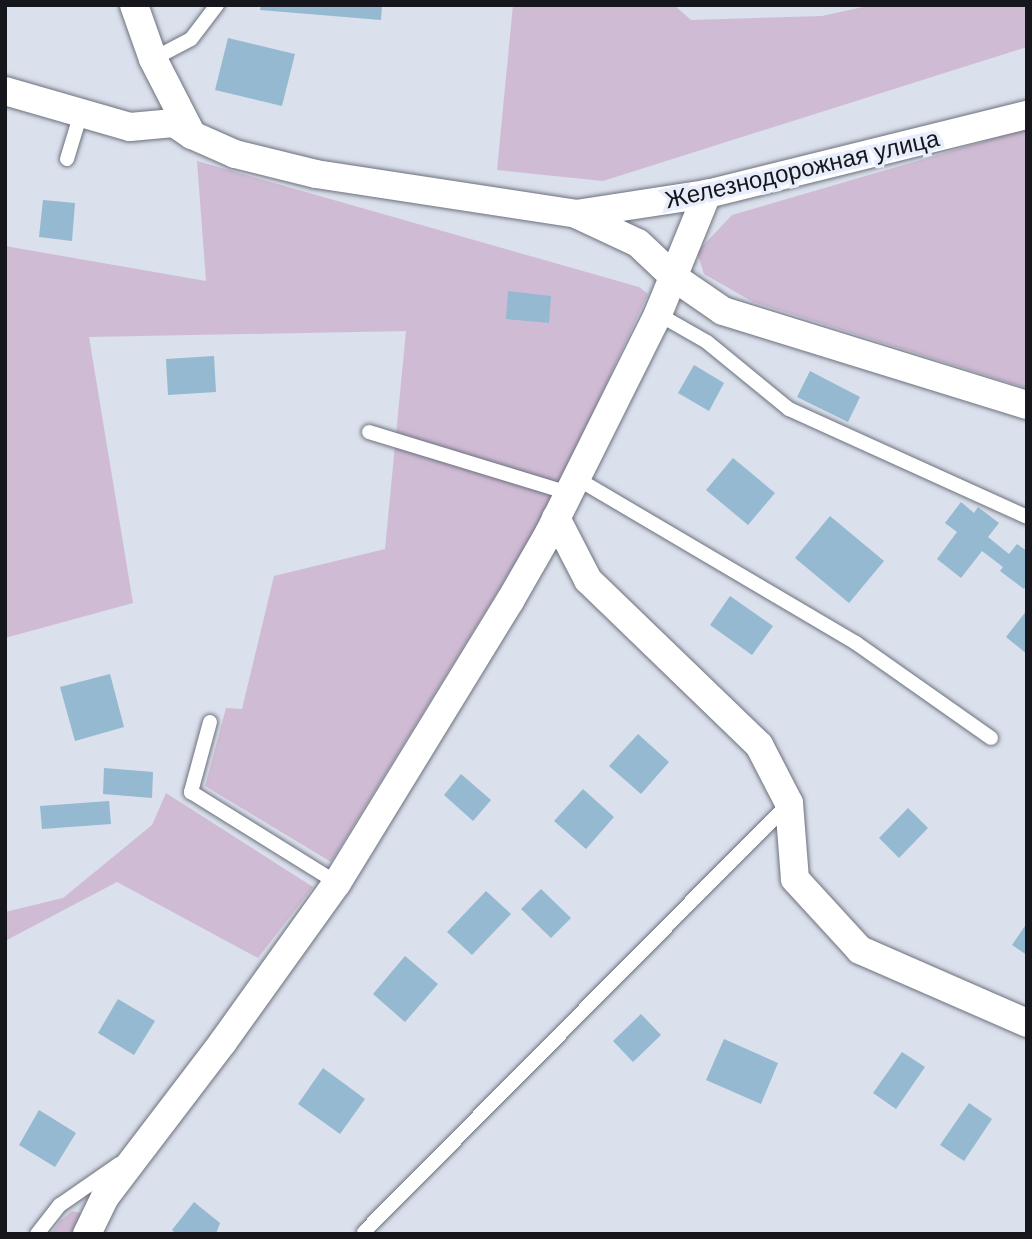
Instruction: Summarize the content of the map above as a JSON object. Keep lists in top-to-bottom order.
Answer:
{
  "streets": {
    "street": ["Железнодорожная улица"]
  }
}
